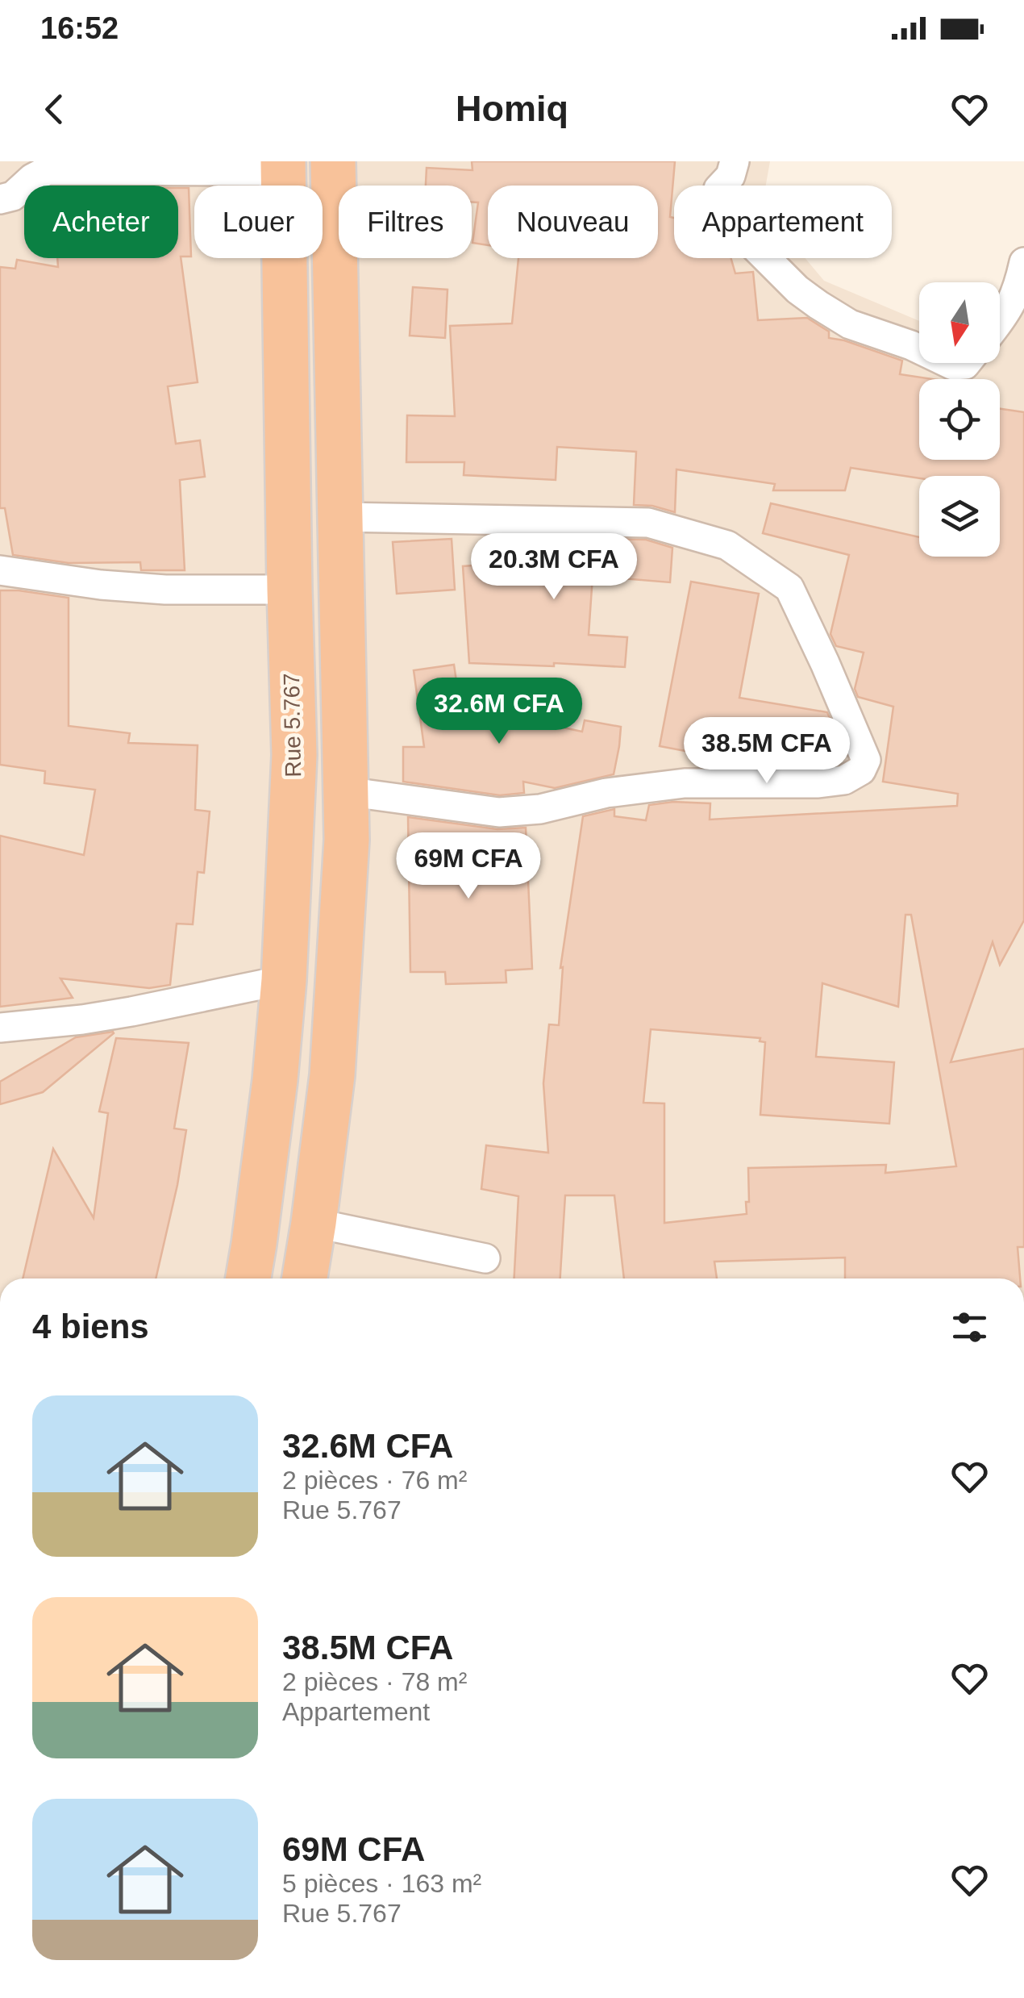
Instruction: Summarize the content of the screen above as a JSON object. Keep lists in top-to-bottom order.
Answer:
{
  "streets": {
    "highway": ["Rue 5.767"]
  },
  "north": "bottom",
  "page": {
    "status": "16:52",
    "header": "Homiq",
    "chip": [
      "Acheter",
      "Louer",
      "Filtres",
      "Nouveau",
      "Appartement"
    ],
    "price": [
      "20.3M CFA",
      "32.6M CFA",
      "38.5M CFA",
      "69M CFA"
    ],
    "heading": "4 biens",
    "list": [
      {
        "name": "32.6M CFA",
        "note": "2 pièces · 76 m² · Rue 5.767"
      },
      {
        "name": "38.5M CFA",
        "note": "2 pièces · 78 m² · Appartement"
      },
      {
        "name": "69M CFA",
        "note": "5 pièces · 163 m² · Rue 5.767"
      }
    ]
  }
}
